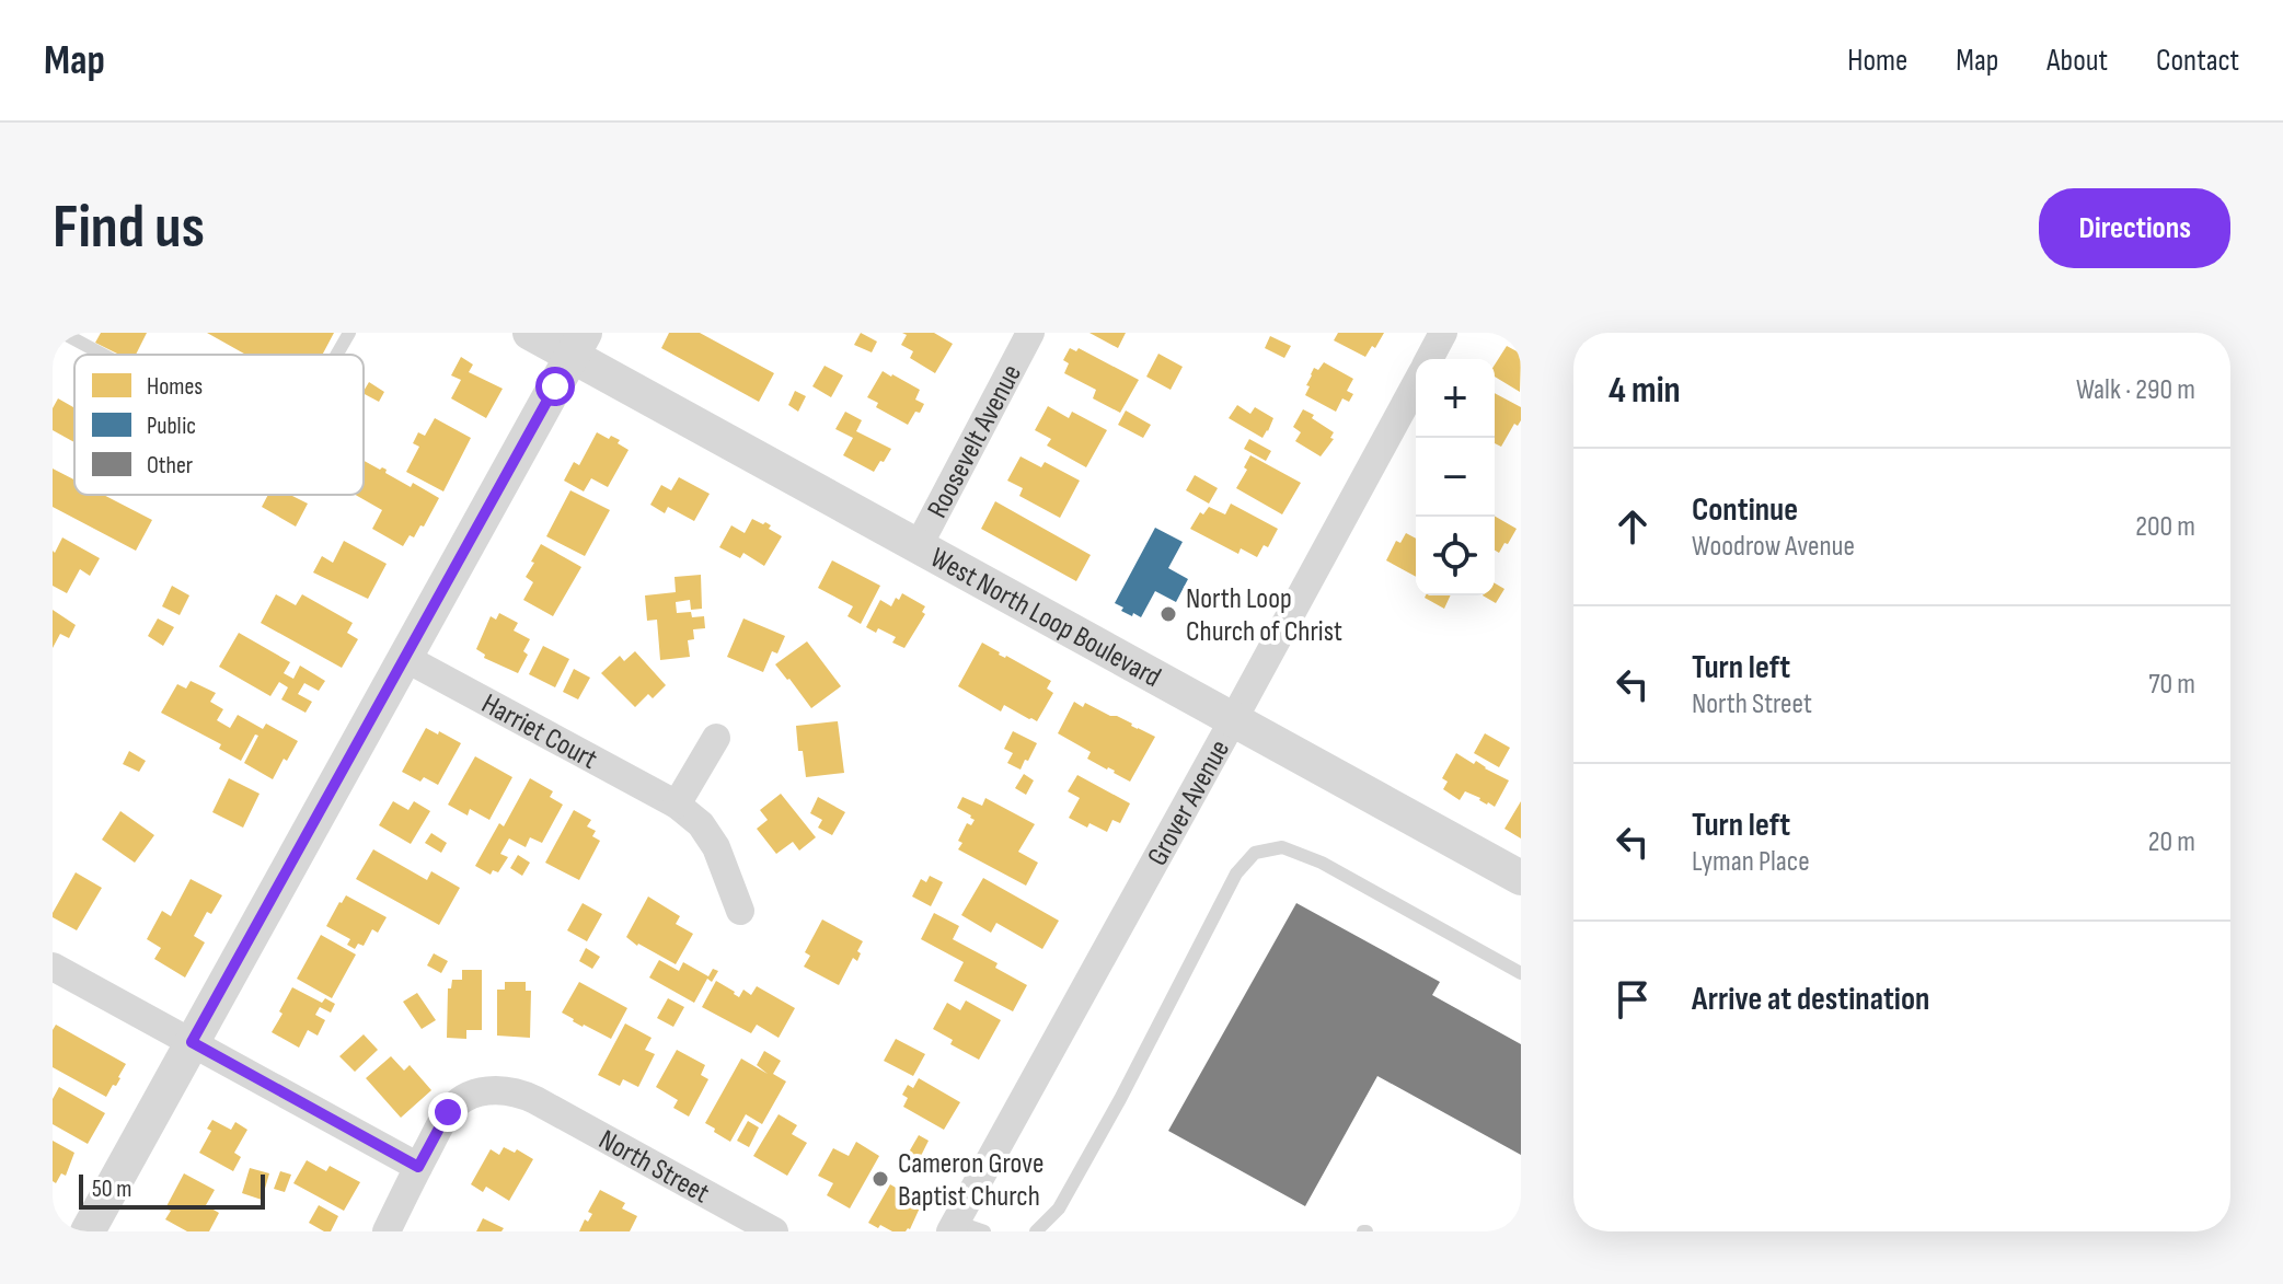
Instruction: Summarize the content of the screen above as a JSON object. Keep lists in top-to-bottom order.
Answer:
{
  "streets": {
    "street": [
      "Roosevelt Avenue",
      "West North Loop Boulevard",
      "Harriet Court",
      "Grover Avenue",
      "North Street"
    ]
  },
  "crossings": [
    ["Roosevelt Avenue", "West North Loop Boulevard"],
    ["West North Loop Boulevard", "Grover Avenue"]
  ],
  "places": ["North Loop Church of Christ", "Cameron Grove Baptist Church"],
  "legend": ["Homes", "Public", "Other"],
  "scale_bar": "50 m",
  "page": {
    "header": "Map",
    "nav": [
      "Home",
      "Map",
      "About",
      "Contact"
    ],
    "buttons": "Directions",
    "title": "Find us",
    "heading": ["4 min", "Walk · 290 m"],
    "map_buttons": ["+", "−"],
    "list": [
      ["Continue", "Woodrow Avenue", "200 m"],
      ["Turn left", "North Street", "70 m"],
      ["Turn left", "Lyman Place", "20 m"],
      "Arrive at destination"
    ],
    "scale": "50 m"
  }
}
